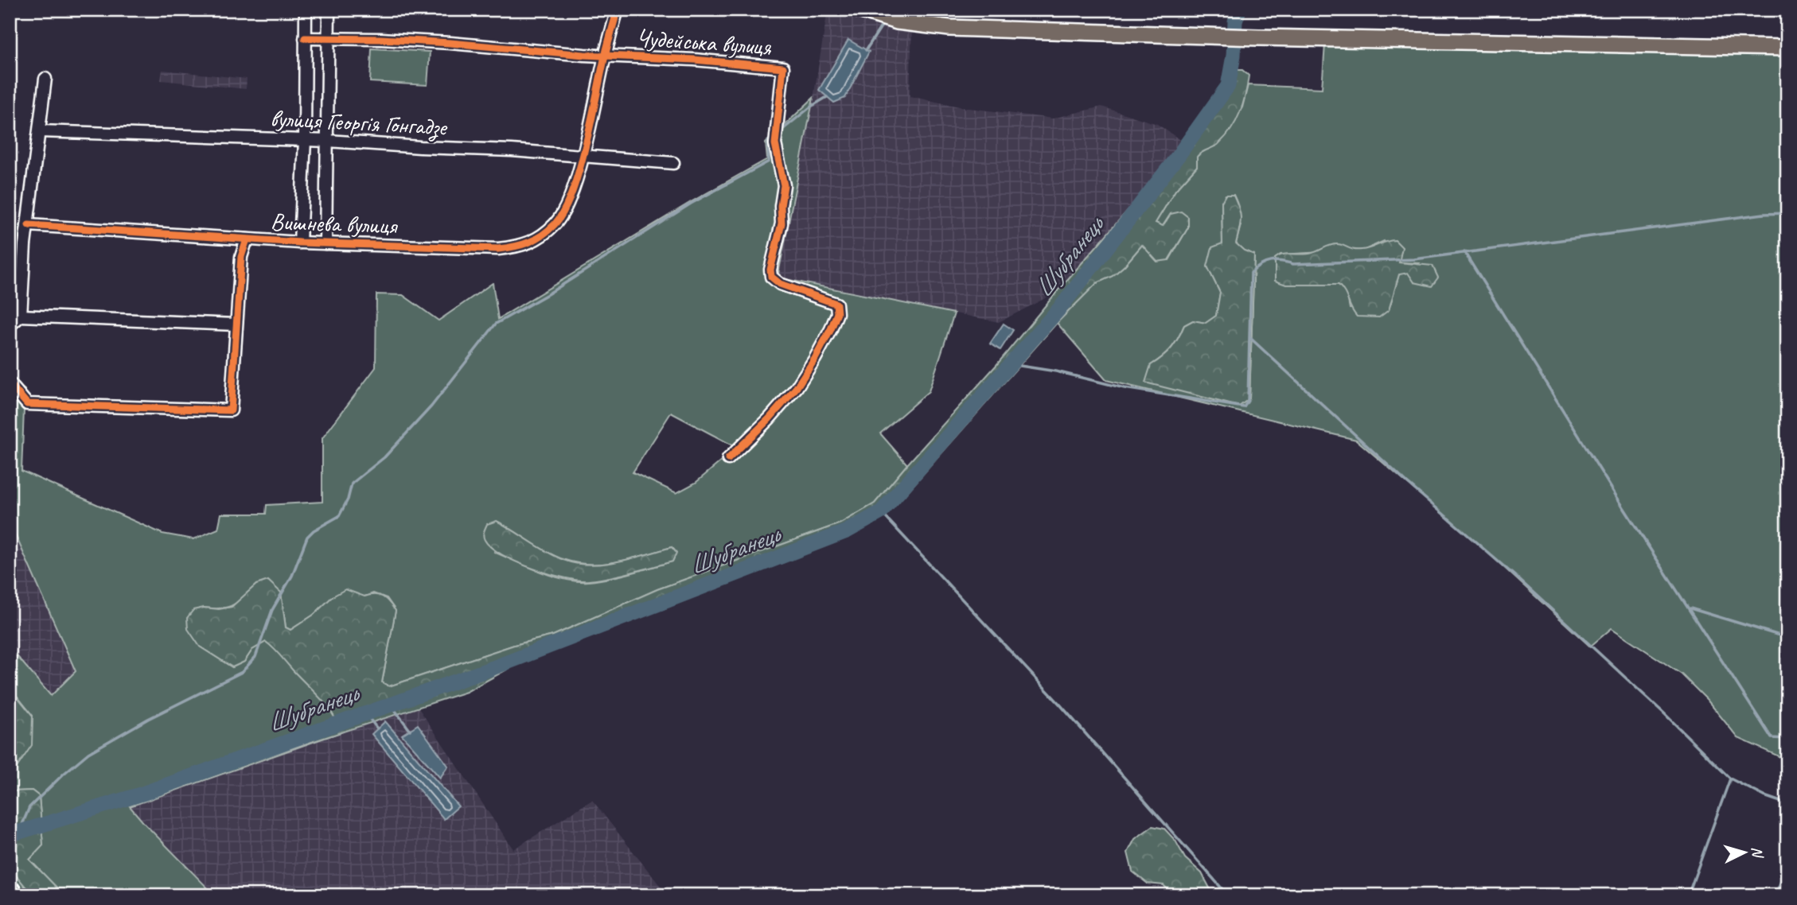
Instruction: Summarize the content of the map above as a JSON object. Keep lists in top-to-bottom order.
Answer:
{
  "streets": {
    "street": ["Чудейська вулиця", "вулиця Георгія Гонгадзе", "Вишнева вулиця"]
  },
  "crossings": [
    ["Чудейська вулиця", "Вишнева вулиця"],
    ["вулиця Георгія Гонгадзе", "Вишнева вулиця"]
  ],
  "water": ["Шубранець"],
  "north": "right"
}
